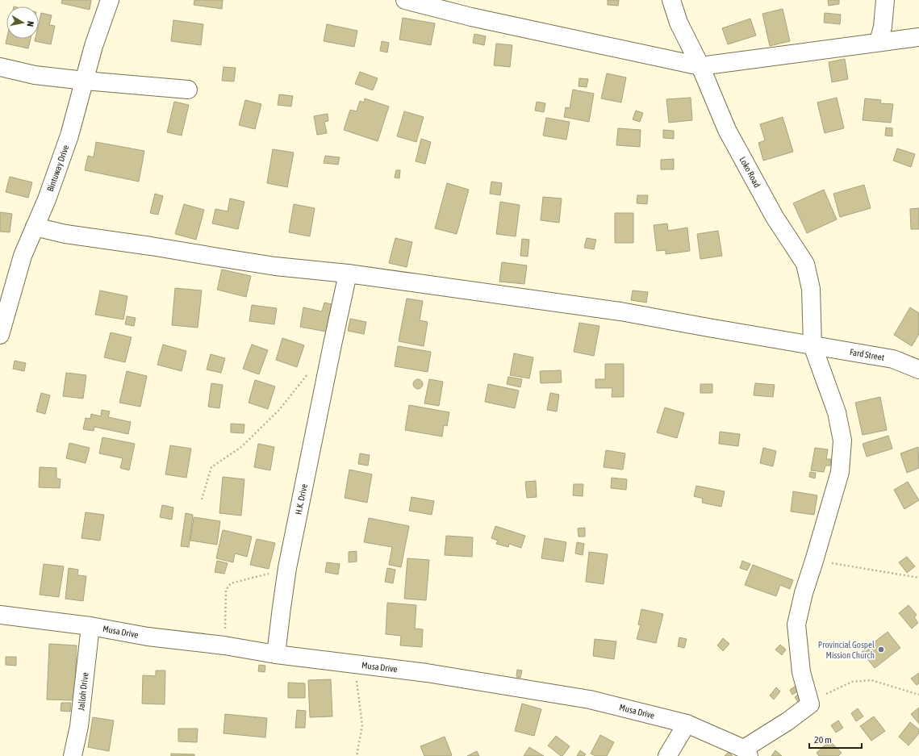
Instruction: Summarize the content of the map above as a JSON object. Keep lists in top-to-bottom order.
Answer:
{
  "streets": {
    "street": [
      "Bintuway Drive",
      "Loko Road",
      "Fard Street",
      "H.K. Drive",
      "Musa Drive",
      "Jalloh Drive"
    ]
  },
  "crossings": [
    ["Bintuway Drive", "Fard Street"],
    ["Loko Road", "Fard Street"],
    ["Fard Street", "H.K. Drive"],
    ["H.K. Drive", "Musa Drive"],
    ["Musa Drive", "Jalloh Drive"]
  ],
  "places": ["Provincial Gospel Mission Church"],
  "scale_bar": "20 m",
  "north": "right"
}
